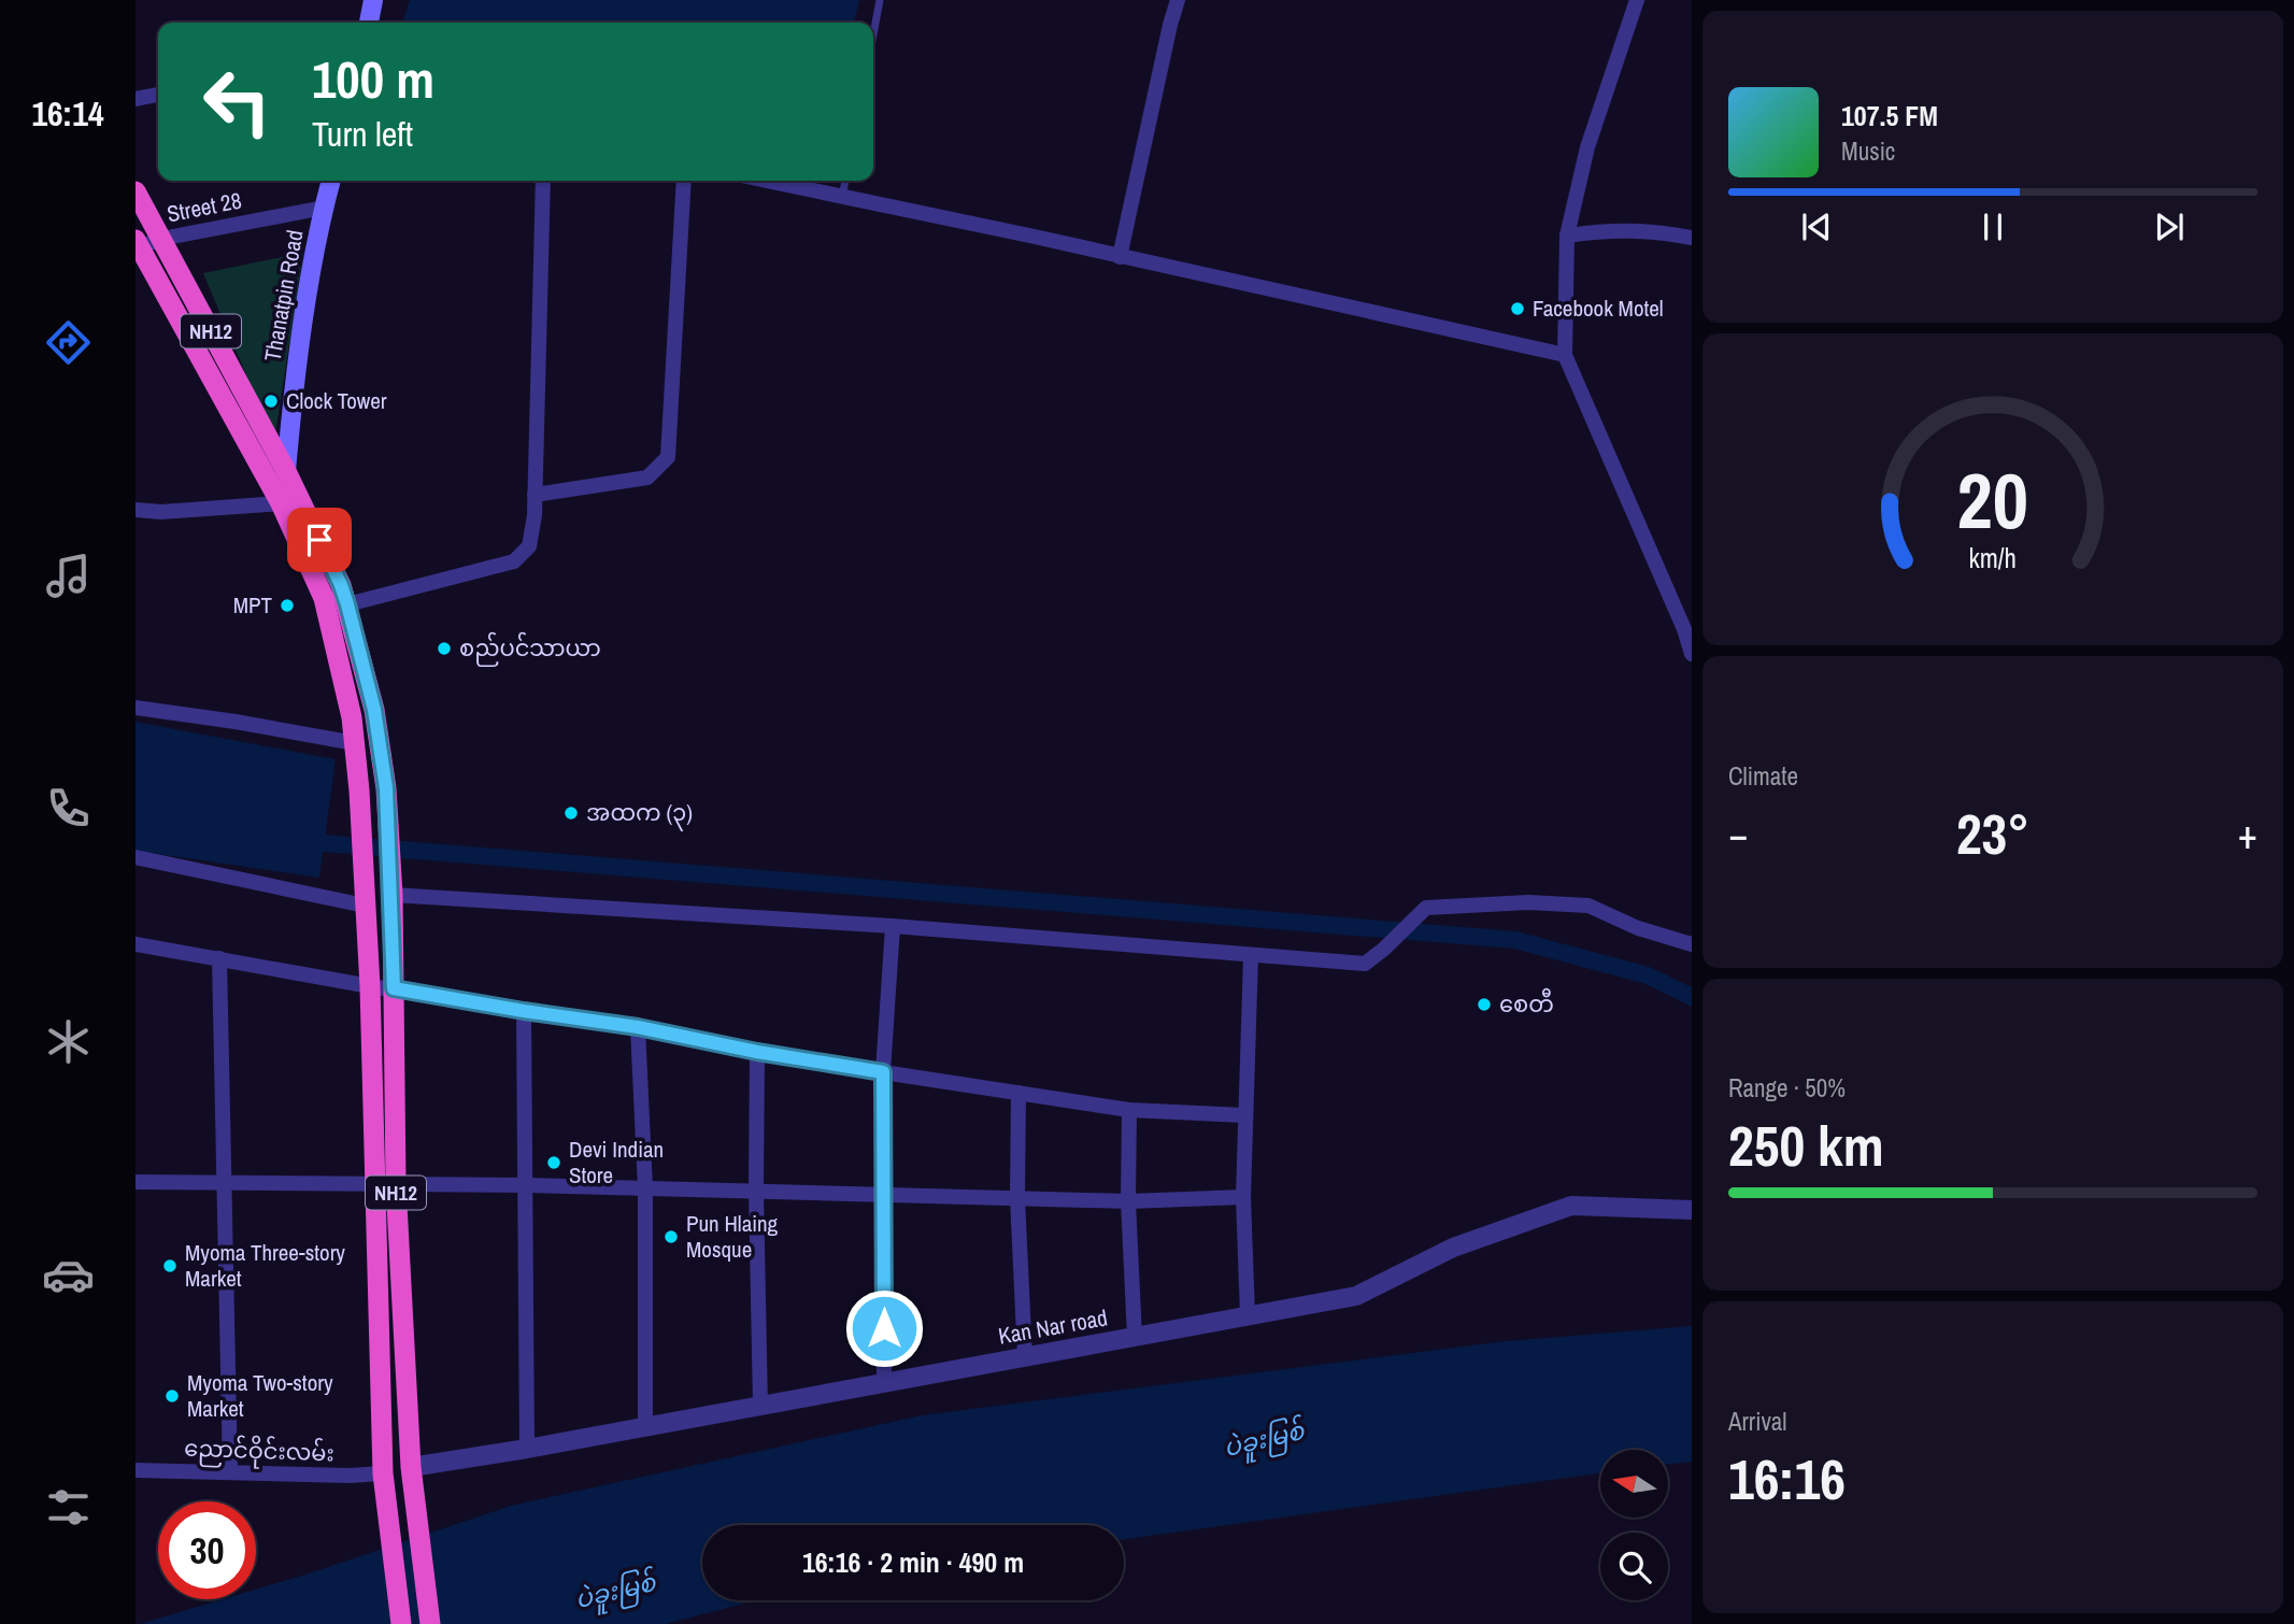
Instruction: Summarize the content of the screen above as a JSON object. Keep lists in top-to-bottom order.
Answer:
{
  "streets": {
    "highway": ["NH12"],
    "main road": ["Thanatpin Road"],
    "street": ["Street 28", "Kan Nar road", "ညောင်ဝိုင်းလမ်း"]
  },
  "crossings": [
    ["Street 28", "Thanatpin Road"],
    ["Street 28", "NH12"],
    ["Thanatpin Road", "NH12"],
    ["NH12", "Kan Nar road"],
    ["NH12", "ညောင်ဝိုင်းလမ်း"]
  ],
  "water": ["ပဲခူးမြစ်"],
  "places": [
    "Facebook Motel",
    "Clock Tower",
    "MPT",
    "စည်ပင်သာယာ",
    "အထက (၃)",
    "စေတီ",
    "Devi Indian Store",
    "Pun Hlaing Mosque",
    "Myoma Three-story Market",
    "Myoma Two-story Market"
  ],
  "north": "left",
  "page": {
    "tabs": "16:14",
    "turn": ["100 m", "Turn left"],
    "song": ["107.5 FM", "Music"],
    "tile": [
      "Climate",
      ["Range · 50%", "250 km"],
      ["Arrival", "16:16"]
    ],
    "heat": ["−", "23°", "+"],
    "limit": "30",
    "trip": "16:16 · 2 min · 490 m",
    "gauge": ["20", "km/h"]
  }
}
